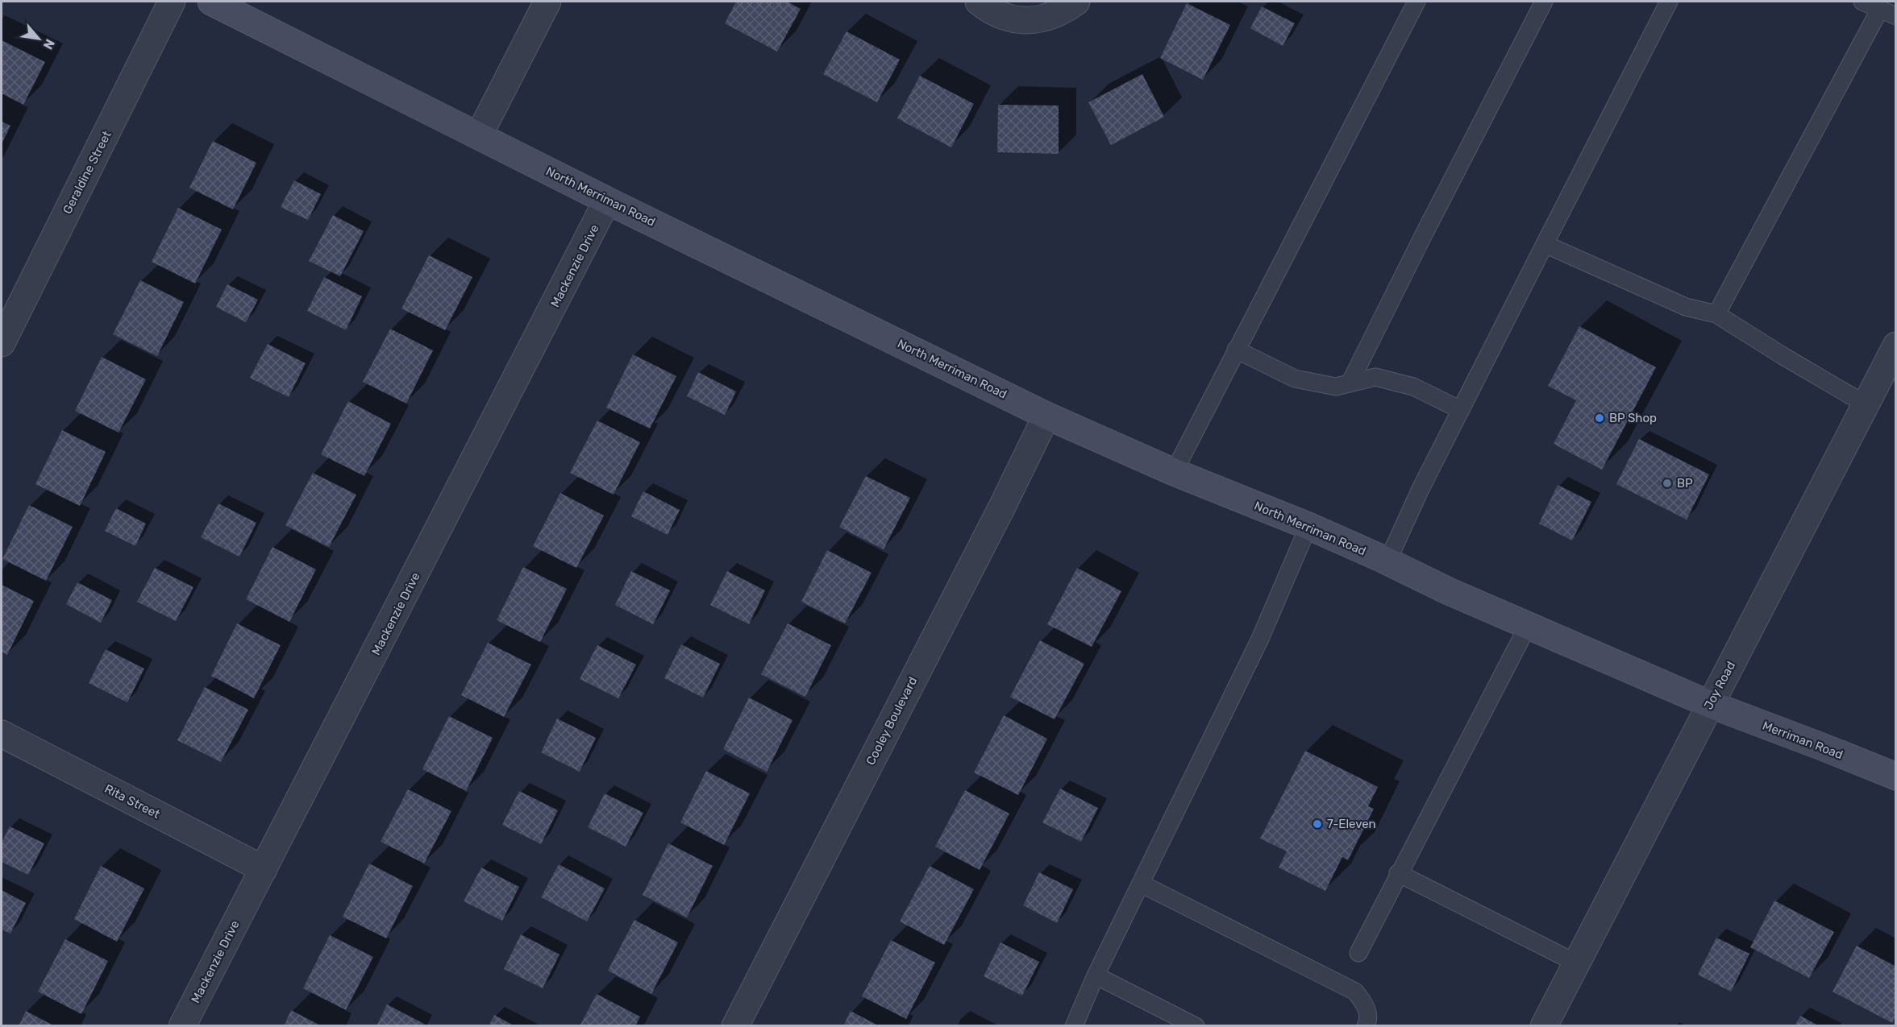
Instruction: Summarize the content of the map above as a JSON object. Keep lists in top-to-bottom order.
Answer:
{
  "streets": {
    "main road": ["North Merriman Road", "Merriman Road"],
    "street": [
      "Geraldine Street",
      "Mackenzie Drive",
      "Joy Road",
      "Cooley Boulevard",
      "Rita Street"
    ]
  },
  "crossings": [
    ["North Merriman Road", "Mackenzie Drive"],
    ["North Merriman Road", "Joy Road"],
    ["North Merriman Road", "Cooley Boulevard"],
    ["North Merriman Road", "Merriman Road"],
    ["Mackenzie Drive", "Rita Street"],
    ["Joy Road", "Merriman Road"]
  ],
  "places": ["BP Shop", "BP", "7-Eleven"],
  "north": "bottom right"
}
